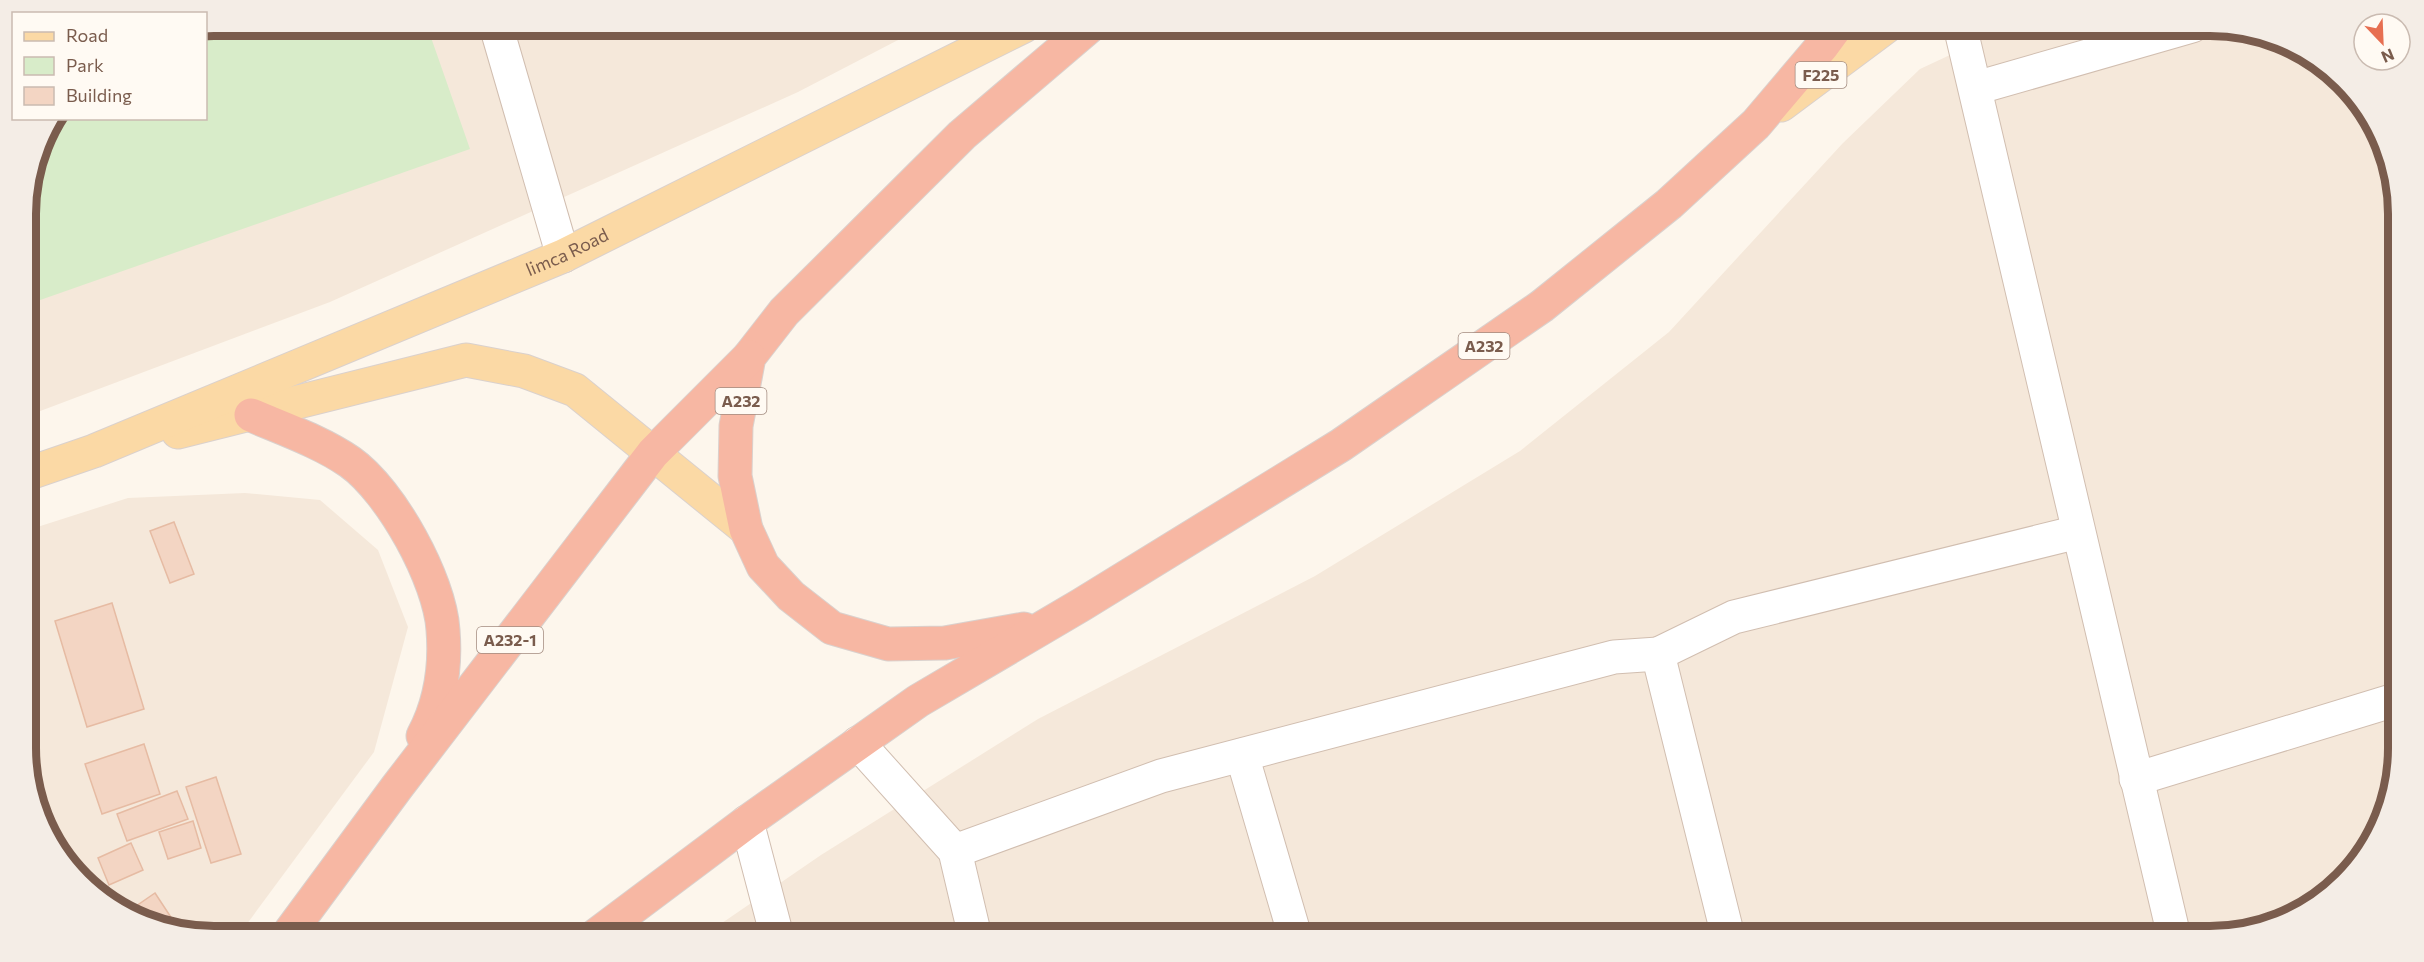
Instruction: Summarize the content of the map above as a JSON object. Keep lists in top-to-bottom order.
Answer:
{
  "streets": {
    "highway": ["A232", "A232-1"],
    "main road": ["F225", "limca Road"]
  },
  "crossings": [
    ["F225", "A232"],
    ["limca Road", "A232"],
    ["limca Road", "A232-1"],
    ["A232", "A232-1"]
  ],
  "legend": ["Road", "Park", "Building"],
  "north": "bottom right"
}
